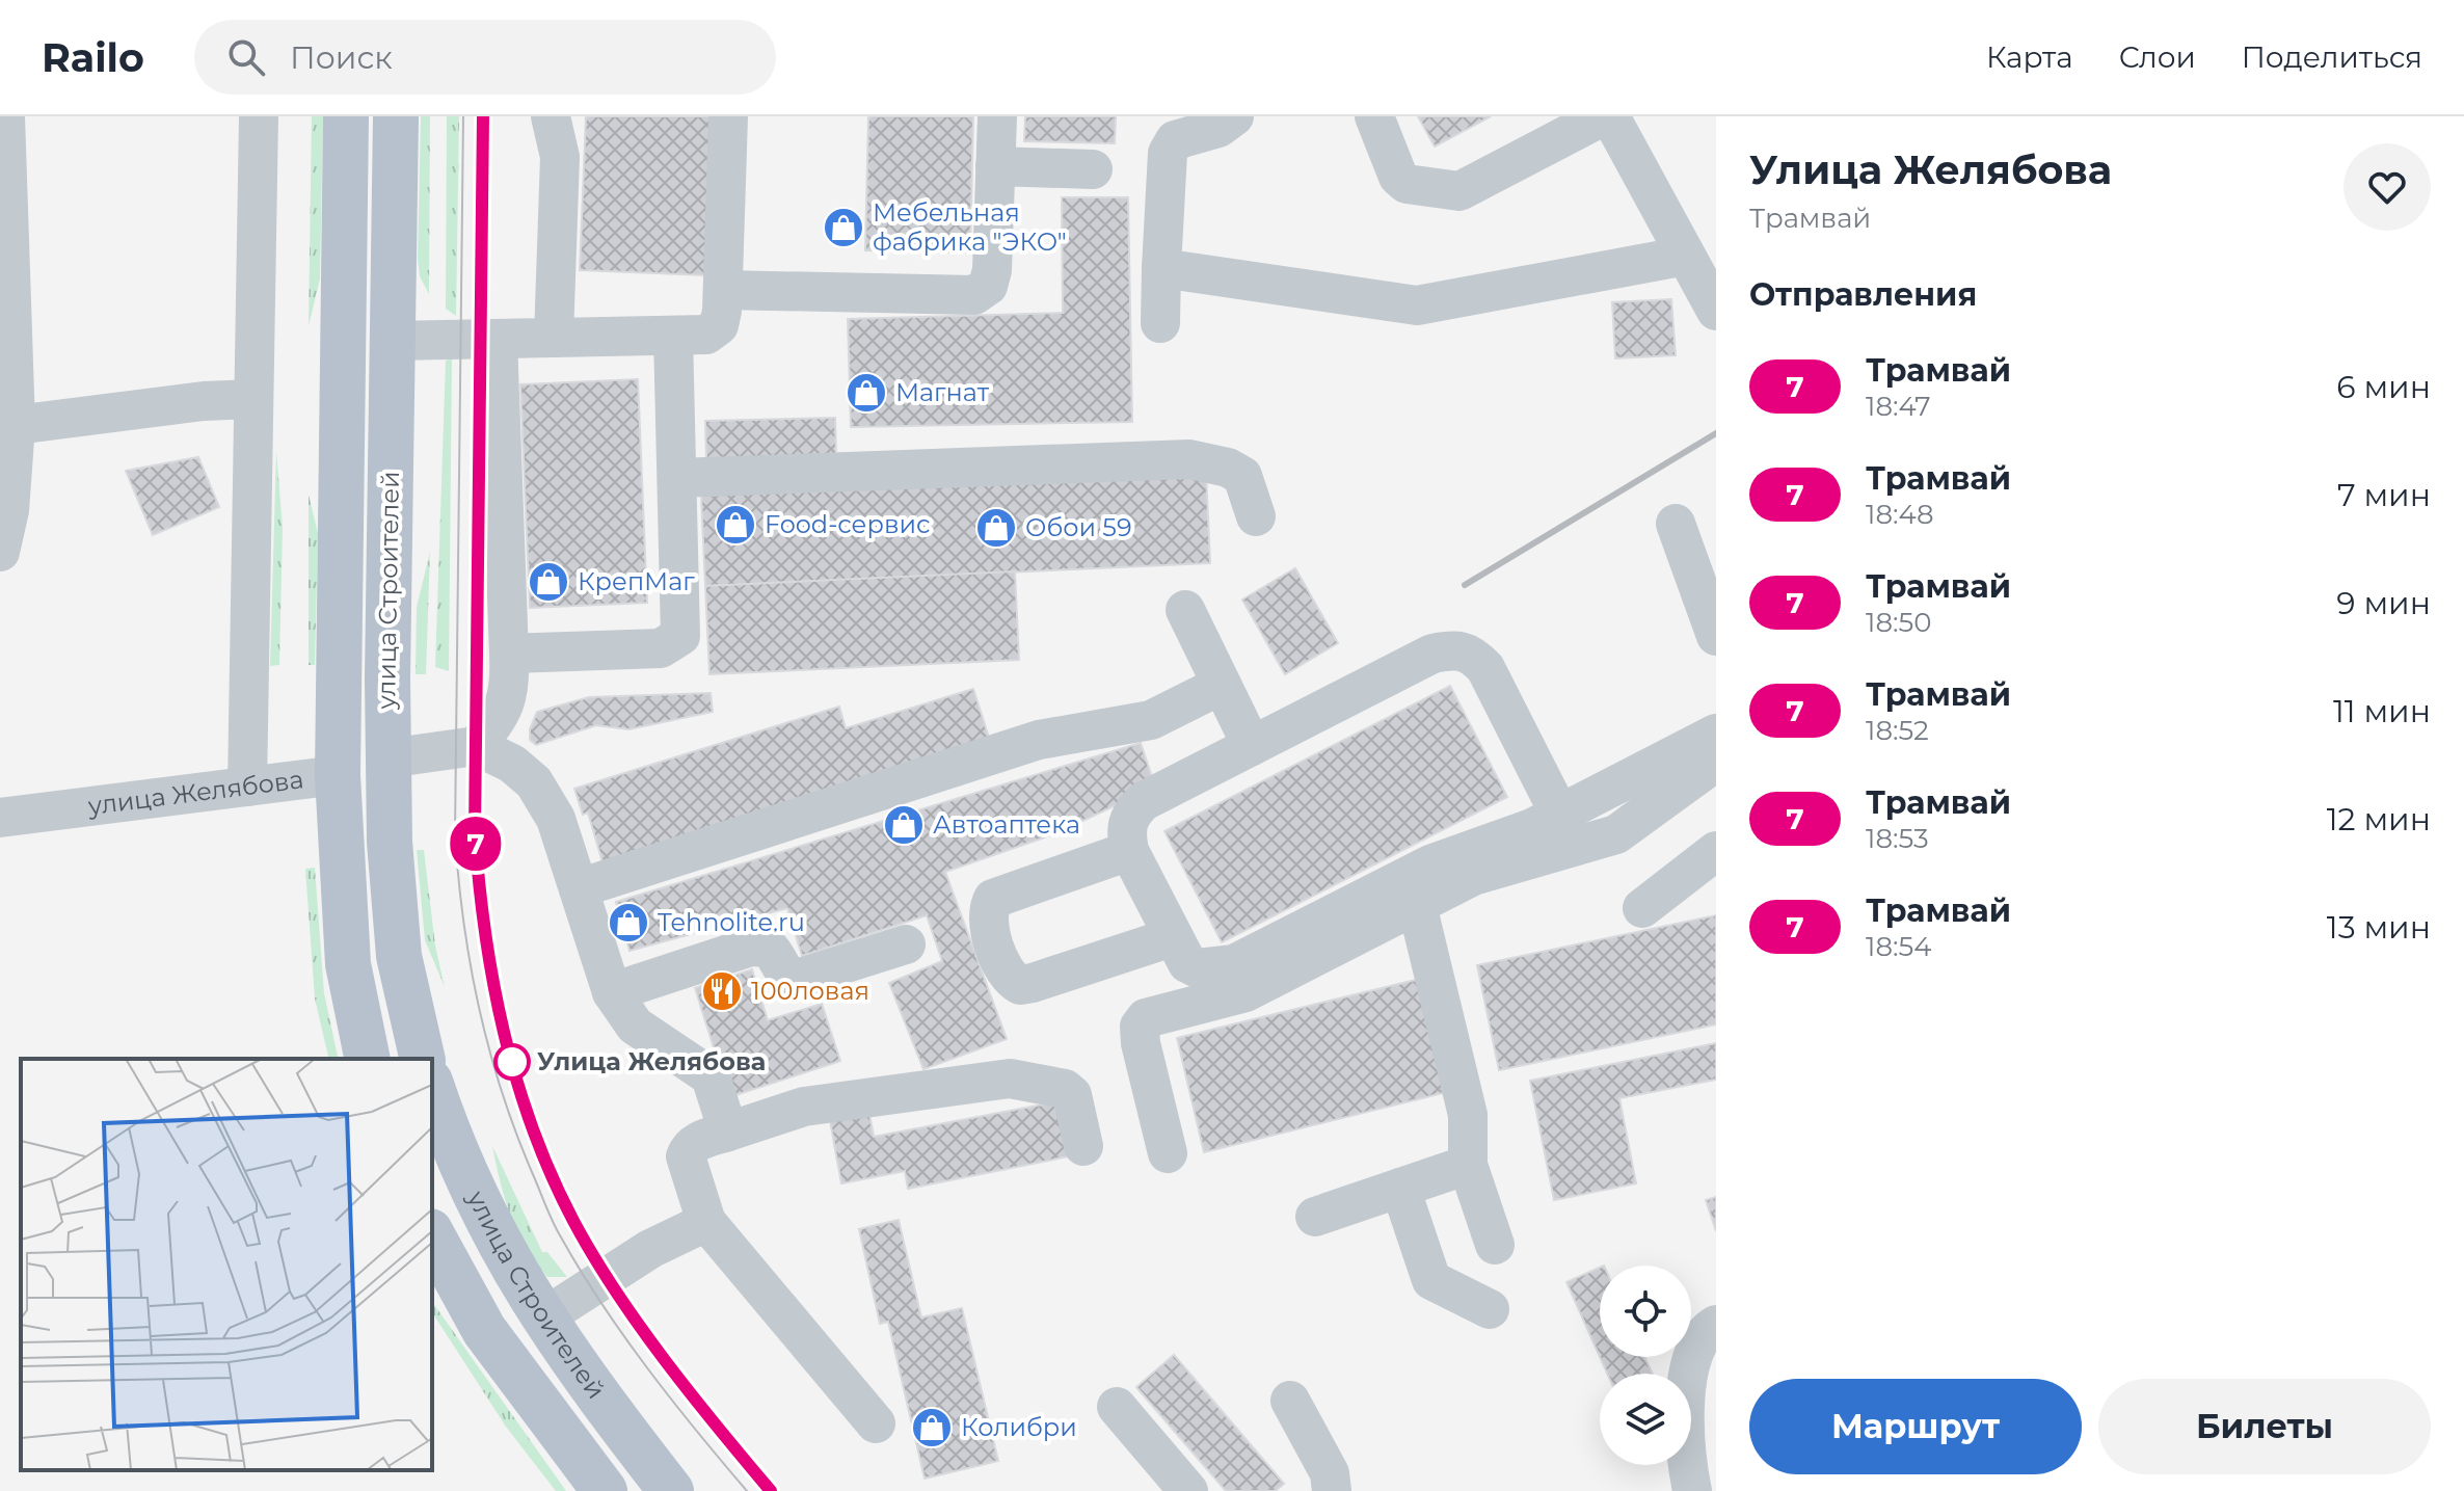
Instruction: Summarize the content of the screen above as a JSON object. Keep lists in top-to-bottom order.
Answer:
{
  "streets": {
    "main road": ["улица Строителей", "улица Желябова"]
  },
  "crossings": [
    ["улица Строителей", "улица Желябова"]
  ],
  "places": {
    "shop": [
      "Мебельная фабрика \"ЭКО\"",
      "Магнат",
      "Food-сервис",
      "Обои 59",
      "КрепМаг",
      "Автоаптека",
      "Tehnolite.ru",
      "Колибри"
    ],
    "restaurant": ["100ловая"],
    "other": ["Улица Желябова"]
  },
  "lines": ["tram line 7"],
  "page": {
    "header": "Railo",
    "search": "Поиск",
    "nav": ["Карта", "Слои", "Поделиться"],
    "on_map": "7",
    "heading": [
      ["Улица Желябова", "Трамвай"],
      "Отправления"
    ],
    "list": [
      {
        "mark": "7",
        "name": "Трамвай",
        "note": "18:47",
        "value": "6 мин"
      },
      {
        "mark": "7",
        "name": "Трамвай",
        "note": "18:48",
        "value": "7 мин"
      },
      {
        "mark": "7",
        "name": "Трамвай",
        "note": "18:50",
        "value": "9 мин"
      },
      {
        "mark": "7",
        "name": "Трамвай",
        "note": "18:52",
        "value": "11 мин"
      },
      {
        "mark": "7",
        "name": "Трамвай",
        "note": "18:53",
        "value": "12 мин"
      },
      {
        "mark": "7",
        "name": "Трамвай",
        "note": "18:54",
        "value": "13 мин"
      }
    ],
    "buttons": ["Маршрут", "Билеты"]
  }
}
